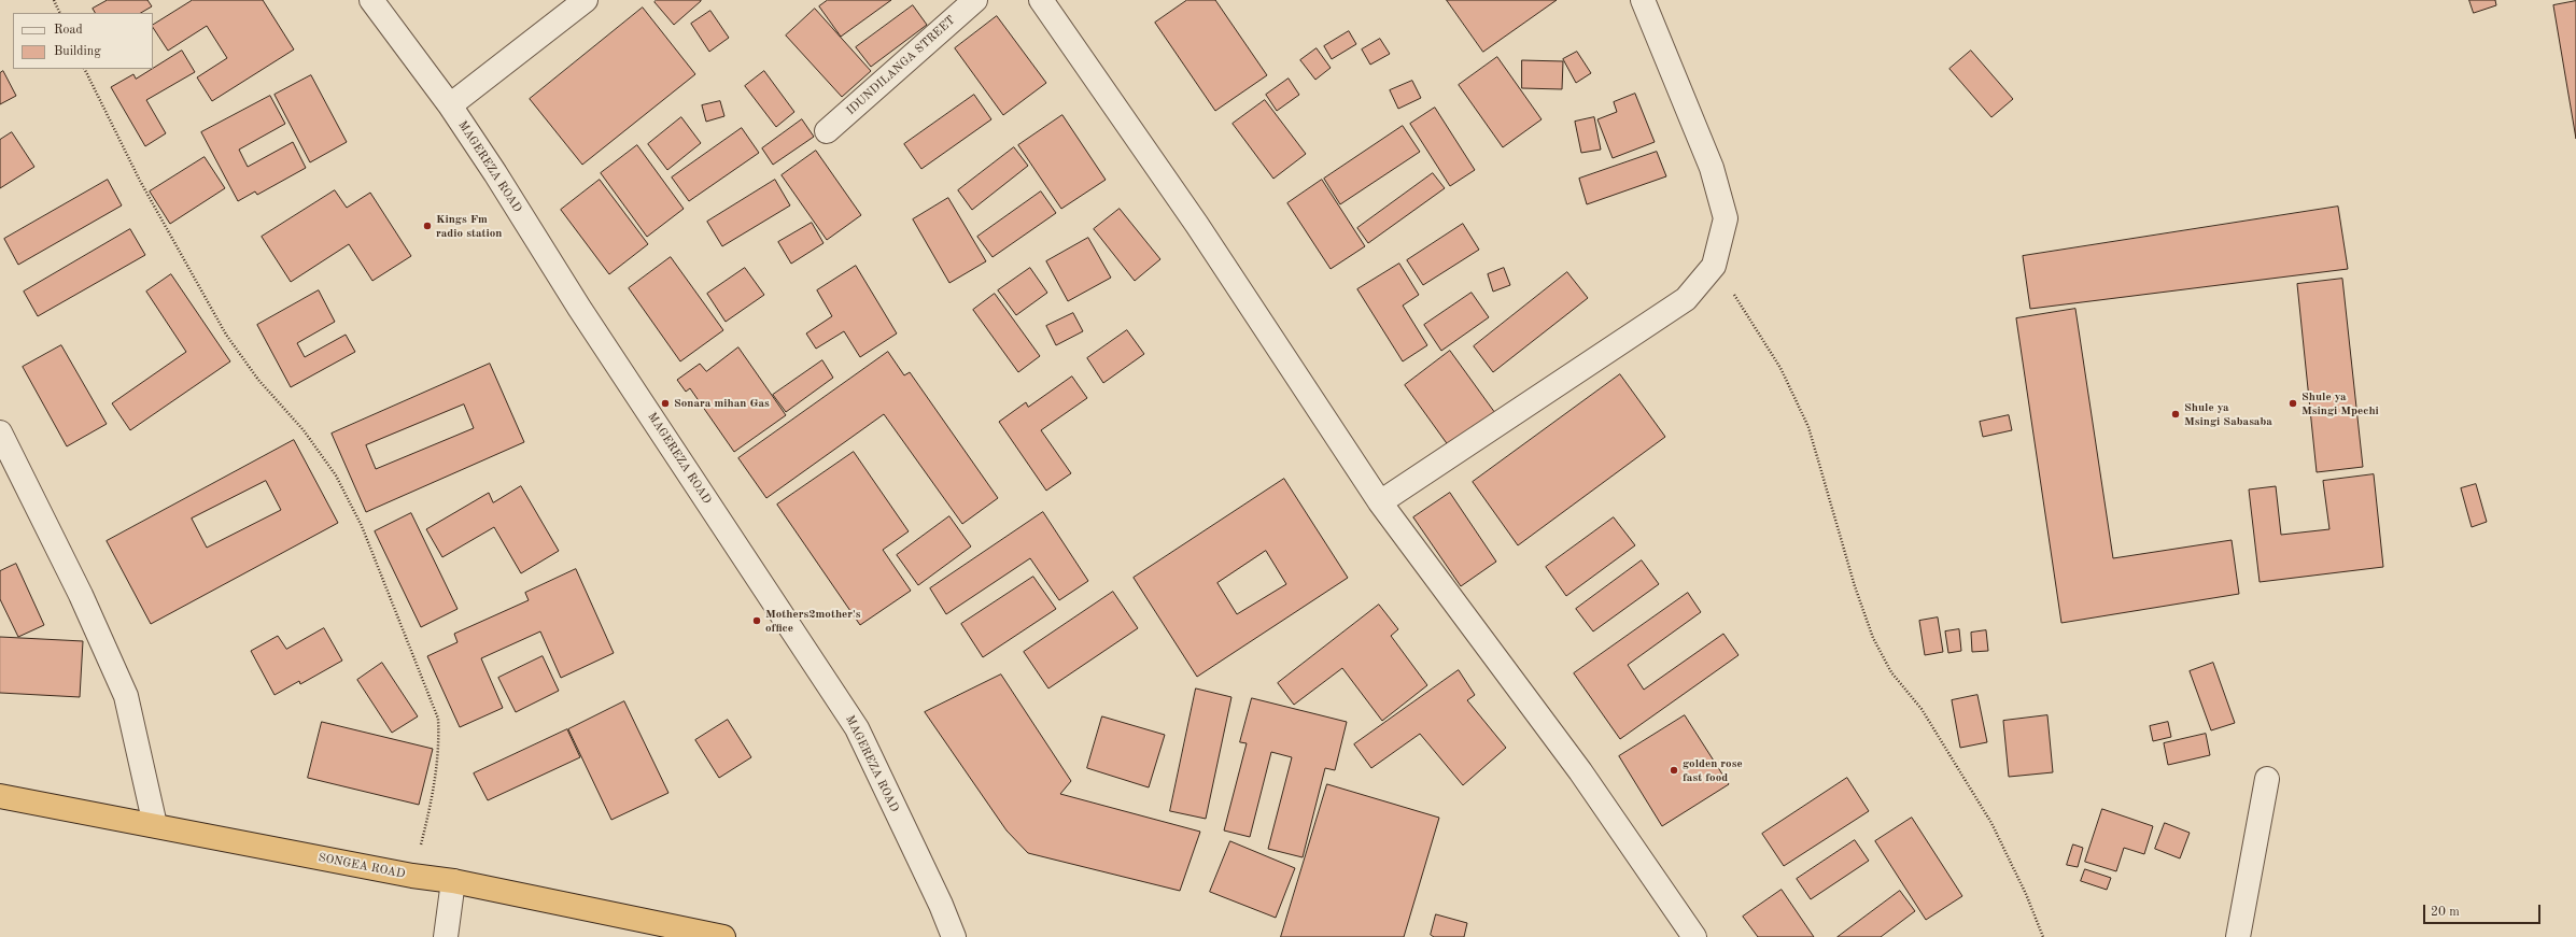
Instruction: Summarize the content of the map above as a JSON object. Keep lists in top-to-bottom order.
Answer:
{
  "streets": {
    "highway": ["SONGEA ROAD"],
    "street": ["IDUNDILANGA STREET", "MAGEREZA ROAD"]
  },
  "places": [
    "Kings Fm radio station",
    "Sonara mihan Gas",
    "Shule ya Msingi Mpechi",
    "Shule ya Msingi Sabasaba",
    "Mothers2mother's office",
    "golden rose fast food"
  ],
  "legend": ["Road", "Building"],
  "scale_bar": "20 m"
}
